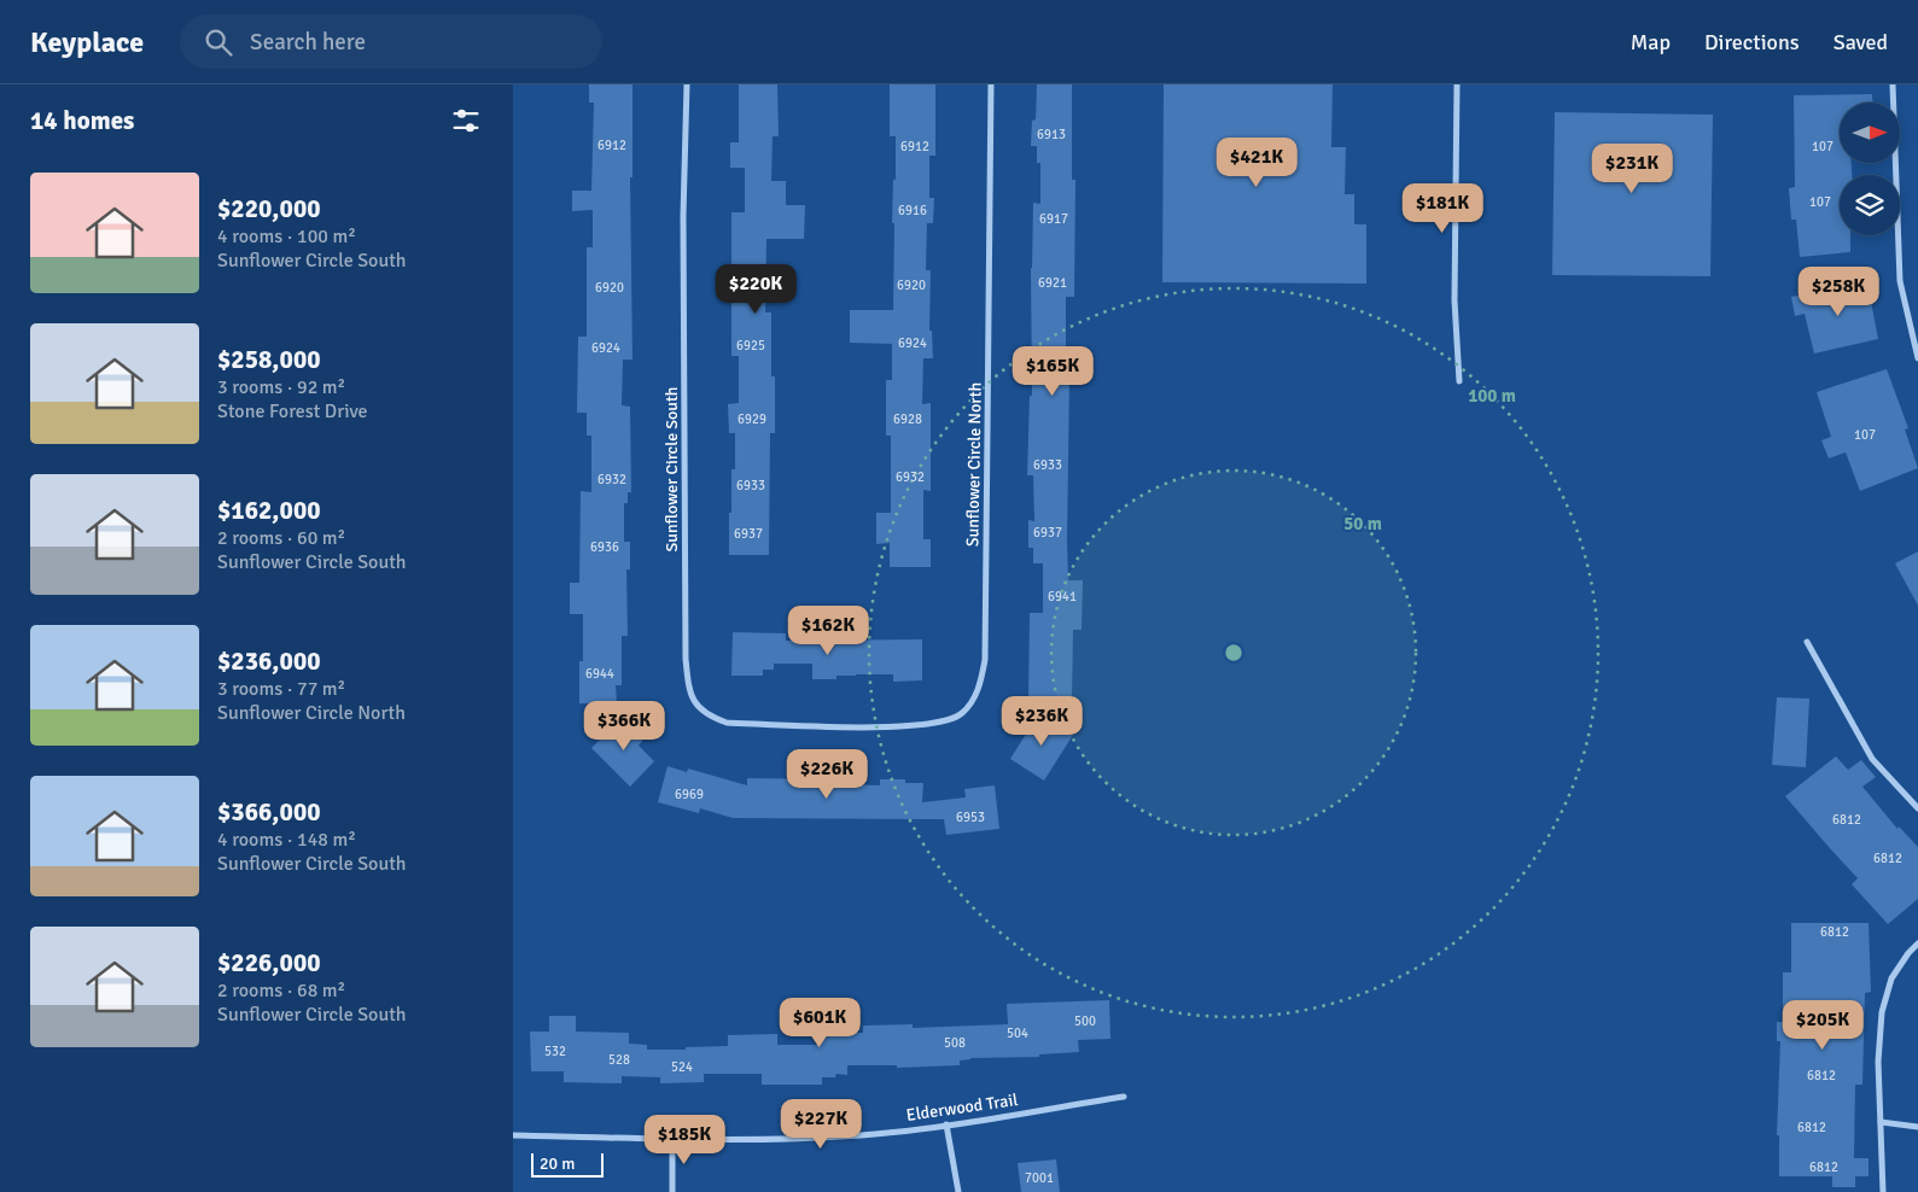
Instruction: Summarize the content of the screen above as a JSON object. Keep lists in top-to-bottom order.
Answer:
{
  "streets": {
    "street": ["Sunflower Circle North", "Sunflower Circle South", "Elderwood Trail"]
  },
  "crossings": [
    ["Sunflower Circle North", "Sunflower Circle South"]
  ],
  "house_numbers": [
    "6913",
    "6912",
    "6912",
    "107",
    "107",
    "6916",
    "6917",
    "6921",
    "6920",
    "6920",
    "6924",
    "6925",
    "6924",
    "6929",
    "6928",
    "107",
    "6933",
    "6932",
    "6932",
    "6933",
    "6937",
    "6937",
    "6936",
    "6941",
    "6944",
    "6969",
    "6953",
    "6812",
    "6812",
    "6812",
    "500",
    "504",
    "508",
    "532",
    "528",
    "524",
    "6812",
    "6812",
    "6812",
    "7001"
  ],
  "scale_bar": "20 m",
  "north": "right",
  "page": {
    "header": "Keyplace",
    "search": "Search here",
    "nav": ["Map", "Directions", "Saved"],
    "heading": "14 homes",
    "price": [
      "$421K",
      "$231K",
      "$181K",
      "$220K",
      "$258K",
      "$165K",
      "$162K",
      "$236K",
      "$366K",
      "$226K",
      "$601K",
      "$205K",
      "$227K",
      "$185K"
    ],
    "list": [
      {
        "name": "$220,000",
        "note": "4 rooms · 100 m² · Sunflower Circle South"
      },
      {
        "name": "$258,000",
        "note": "3 rooms · 92 m² · Stone Forest Drive"
      },
      {
        "name": "$162,000",
        "note": "2 rooms · 60 m² · Sunflower Circle South"
      },
      {
        "name": "$236,000",
        "note": "3 rooms · 77 m² · Sunflower Circle North"
      },
      {
        "name": "$366,000",
        "note": "4 rooms · 148 m² · Sunflower Circle South"
      },
      {
        "name": "$226,000",
        "note": "2 rooms · 68 m² · Sunflower Circle South"
      }
    ],
    "scale": "20 m"
  },
  "rings": ["100 m", "50 m"]
}
